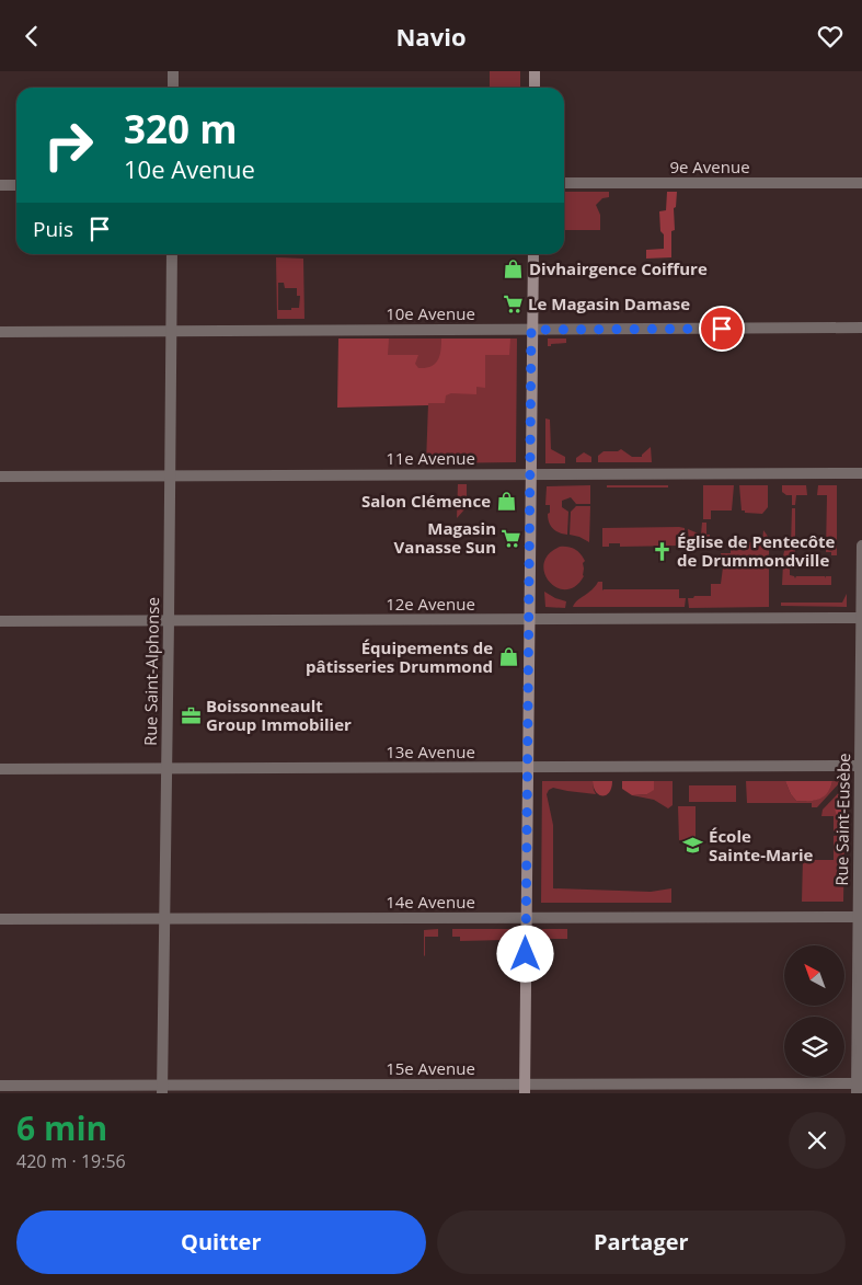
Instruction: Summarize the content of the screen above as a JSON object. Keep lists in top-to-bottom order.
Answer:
{
  "streets": {
    "street": [
      "9e Avenue",
      "10e Avenue",
      "11e Avenue",
      "12e Avenue",
      "Rue Saint-Alphonse",
      "13e Avenue",
      "Rue Saint-Eusèbe",
      "14e Avenue",
      "15e Avenue"
    ]
  },
  "crossings": [
    ["10e Avenue", "Rue Saint-Alphonse"],
    ["11e Avenue", "Rue Saint-Alphonse"],
    ["12e Avenue", "Rue Saint-Alphonse"],
    ["12e Avenue", "Rue Saint-Eusèbe"],
    ["Rue Saint-Alphonse", "13e Avenue"],
    ["Rue Saint-Alphonse", "14e Avenue"],
    ["Rue Saint-Alphonse", "15e Avenue"],
    ["13e Avenue", "Rue Saint-Eusèbe"],
    ["Rue Saint-Eusèbe", "14e Avenue"],
    ["Rue Saint-Eusèbe", "15e Avenue"]
  ],
  "places": {
    "shop": ["Divhairgence Coiffure", "Salon Clémence", "Équipements de pâtisseries Drummond"],
    "supermarket": ["Le Magasin Damase", "Magasin Vanasse Sun"],
    "church": ["Église de Pentecôte de Drummondville"],
    "office": ["Boissonneault Group Immobilier"],
    "school or university": ["École Sainte-Marie"]
  },
  "north": "top left",
  "page": {
    "header": "Navio",
    "turn": ["320 m", "10e Avenue"],
    "then": "Puis",
    "heading": ["6 min", "420 m · 19:56"],
    "buttons": ["Quitter", "Partager"]
  }
}
